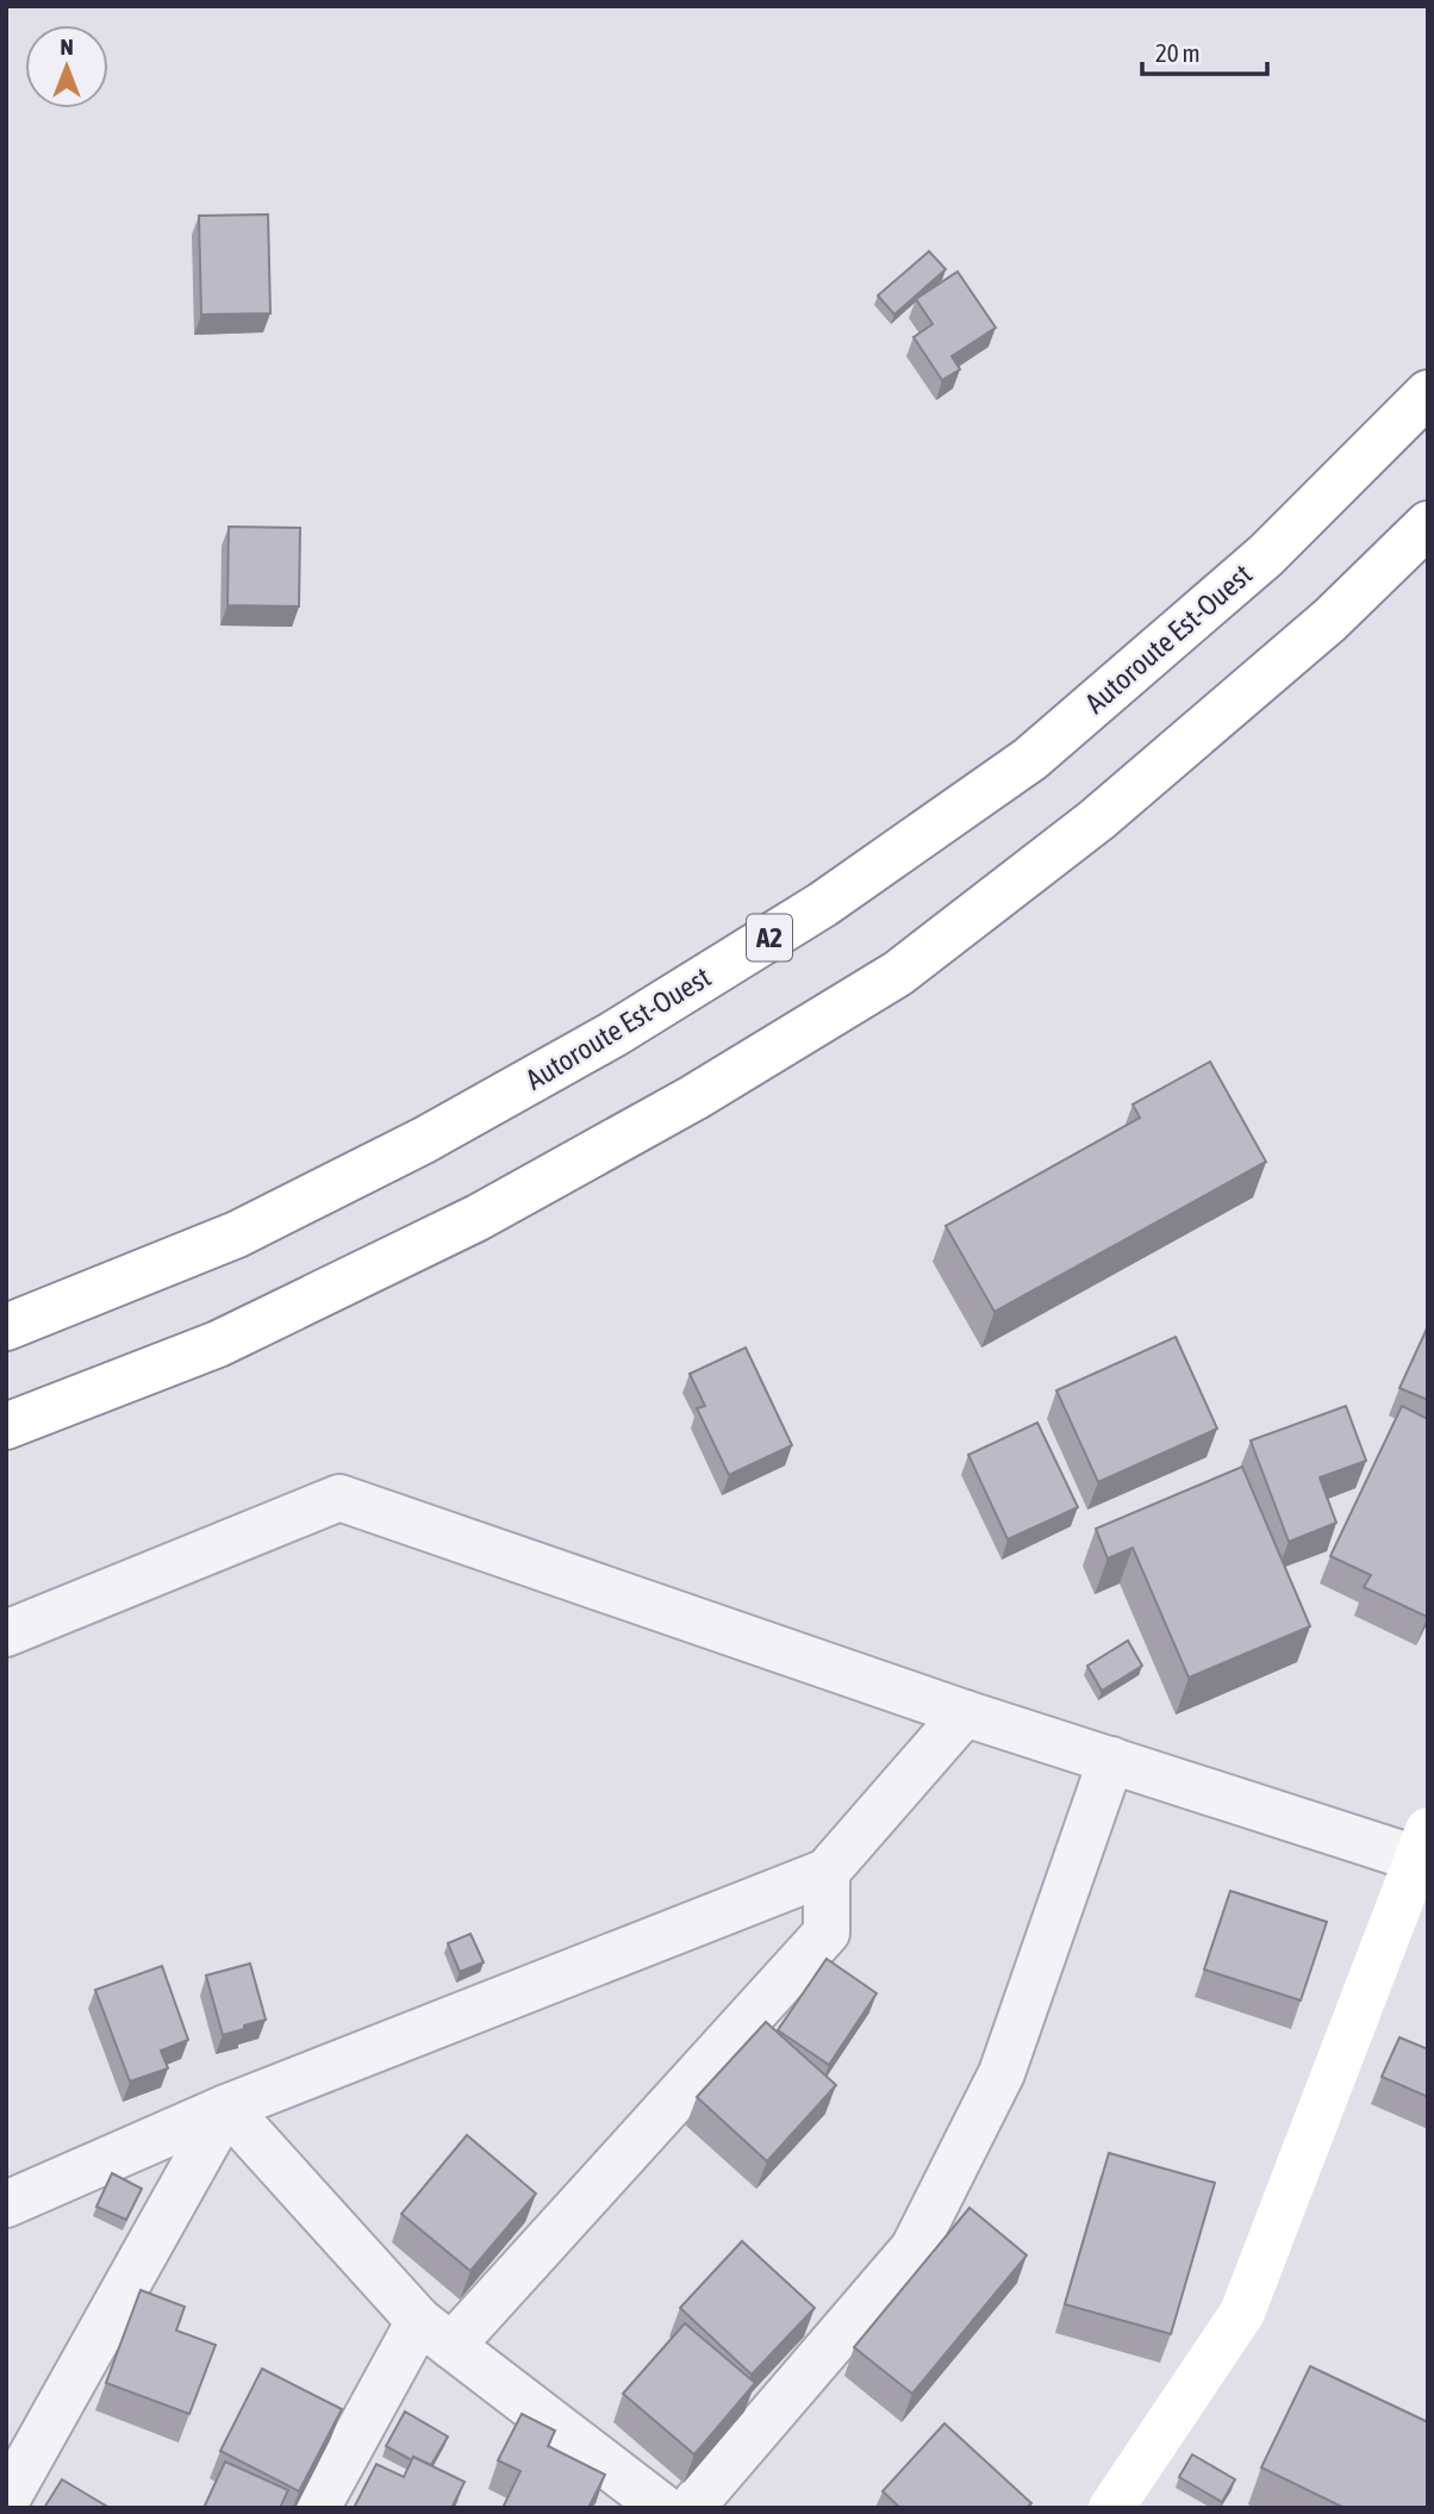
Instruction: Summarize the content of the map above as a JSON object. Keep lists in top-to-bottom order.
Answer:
{
  "streets": {
    "main road": ["Autoroute Est-Ouest", "A2"]
  },
  "scale_bar": "20 m",
  "north": "top"
}
